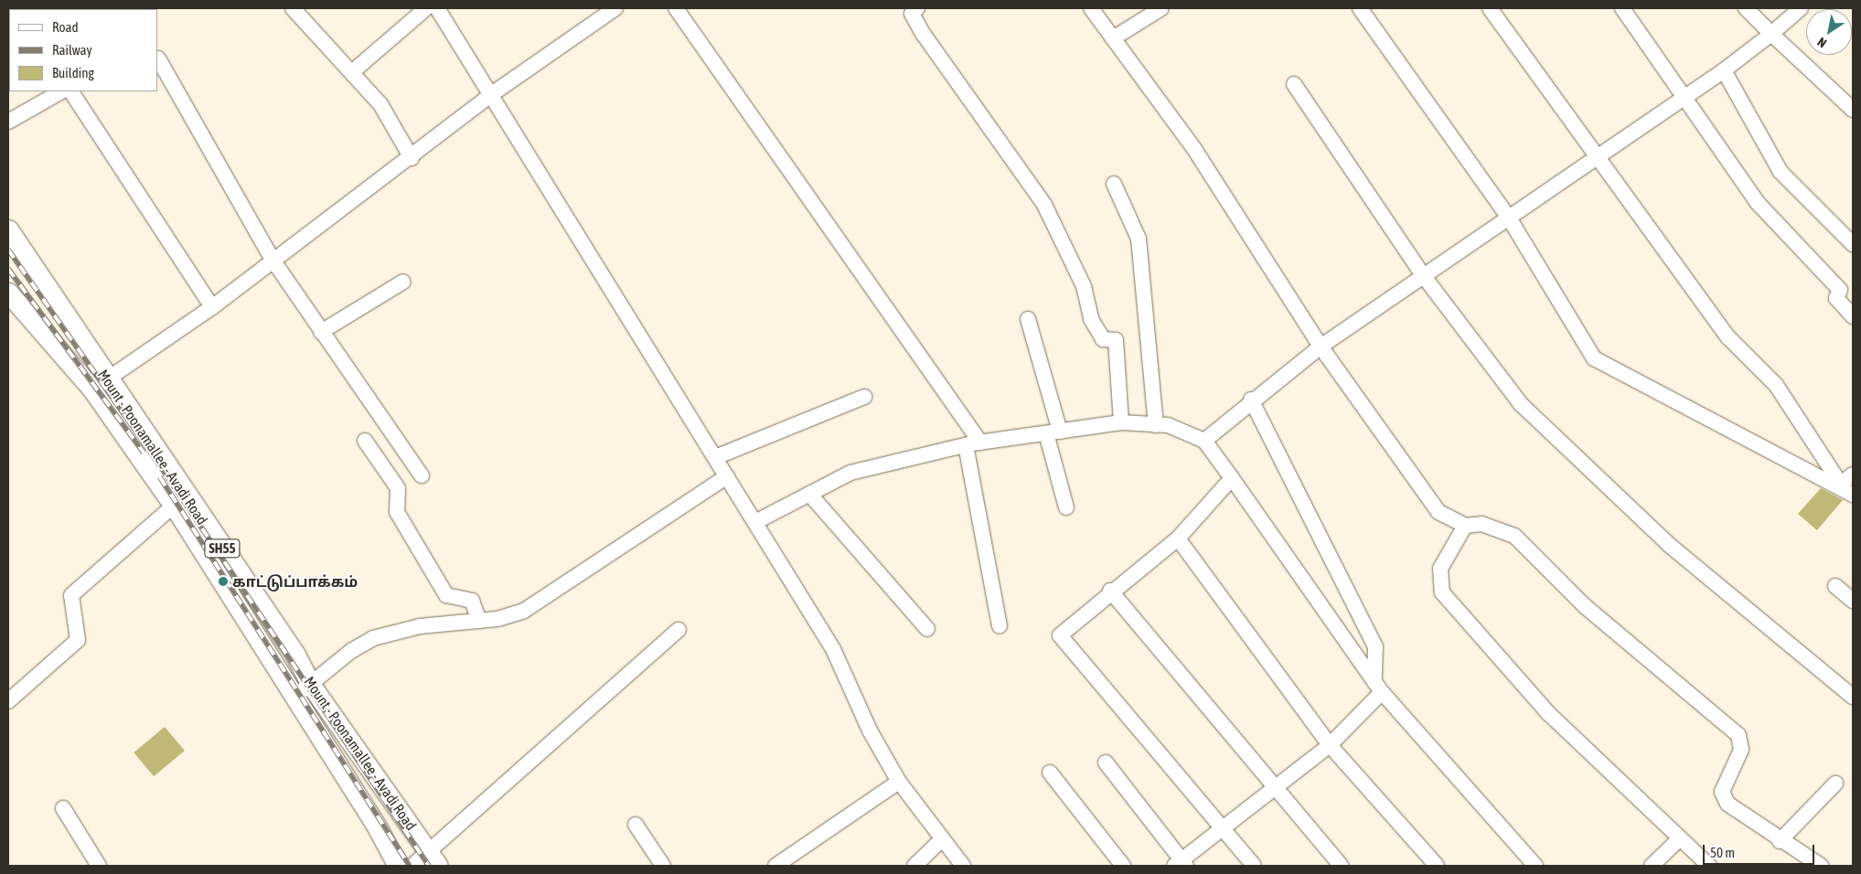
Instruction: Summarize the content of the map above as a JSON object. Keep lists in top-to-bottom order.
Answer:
{
  "streets": {
    "main road": ["Mount - Poonamallee - Avadi Road", "SH55"]
  },
  "places": ["காட்டுப்பாக்கம்"],
  "legend": ["Road", "Railway", "Building"],
  "scale_bar": "50 m",
  "north": "bottom left"
}
